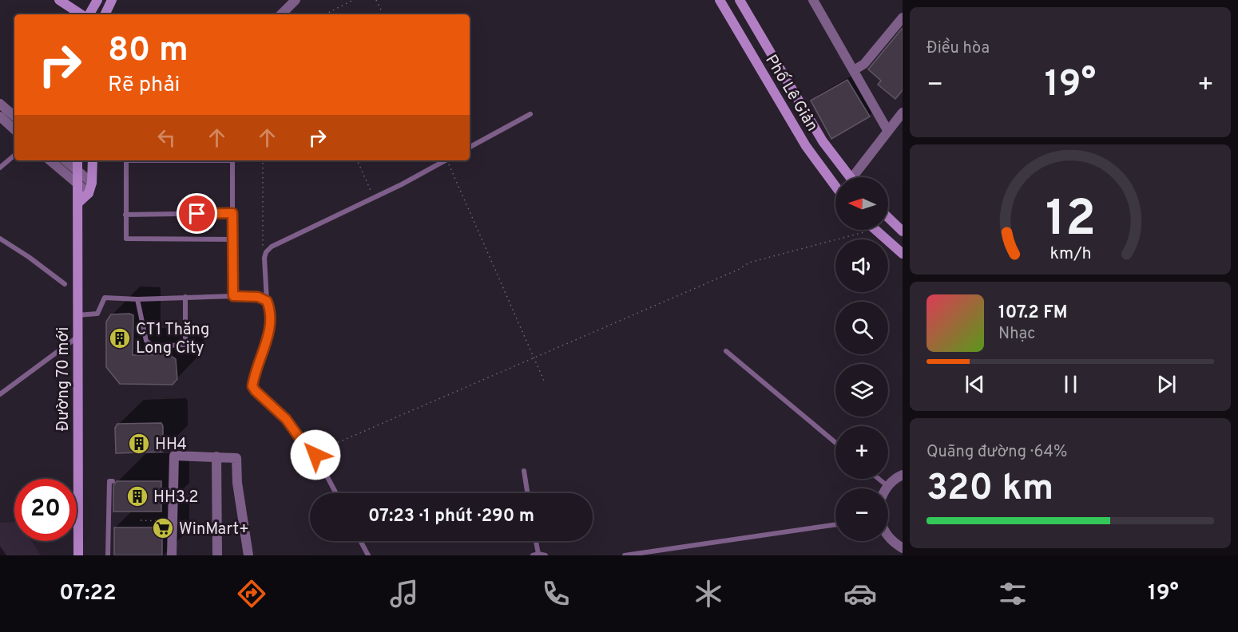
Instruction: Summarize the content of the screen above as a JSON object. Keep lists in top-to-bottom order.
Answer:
{
  "streets": {
    "street": ["Phố Lê Giản", "Đường 70 mới"]
  },
  "places": {
    "building": ["CT1 Thăng Long City", "HH4", "HH3.2"],
    "supermarket": ["WinMart+"]
  },
  "north": "left",
  "page": {
    "tile": [
      "Điều hòa",
      ["Quãng đường · 64%", "320 km"]
    ],
    "turn": ["80 m", "Rẽ phải"],
    "heat": ["−", "19°", "+"],
    "map_buttons": ["+", "−"],
    "song": ["107.2 FM", "Nhạc"],
    "limit": "20",
    "trip": "07:23 · 1 phút · 290 m",
    "tabs": ["07:22", "19°"],
    "gauge": ["12", "km/h"]
  }
}
